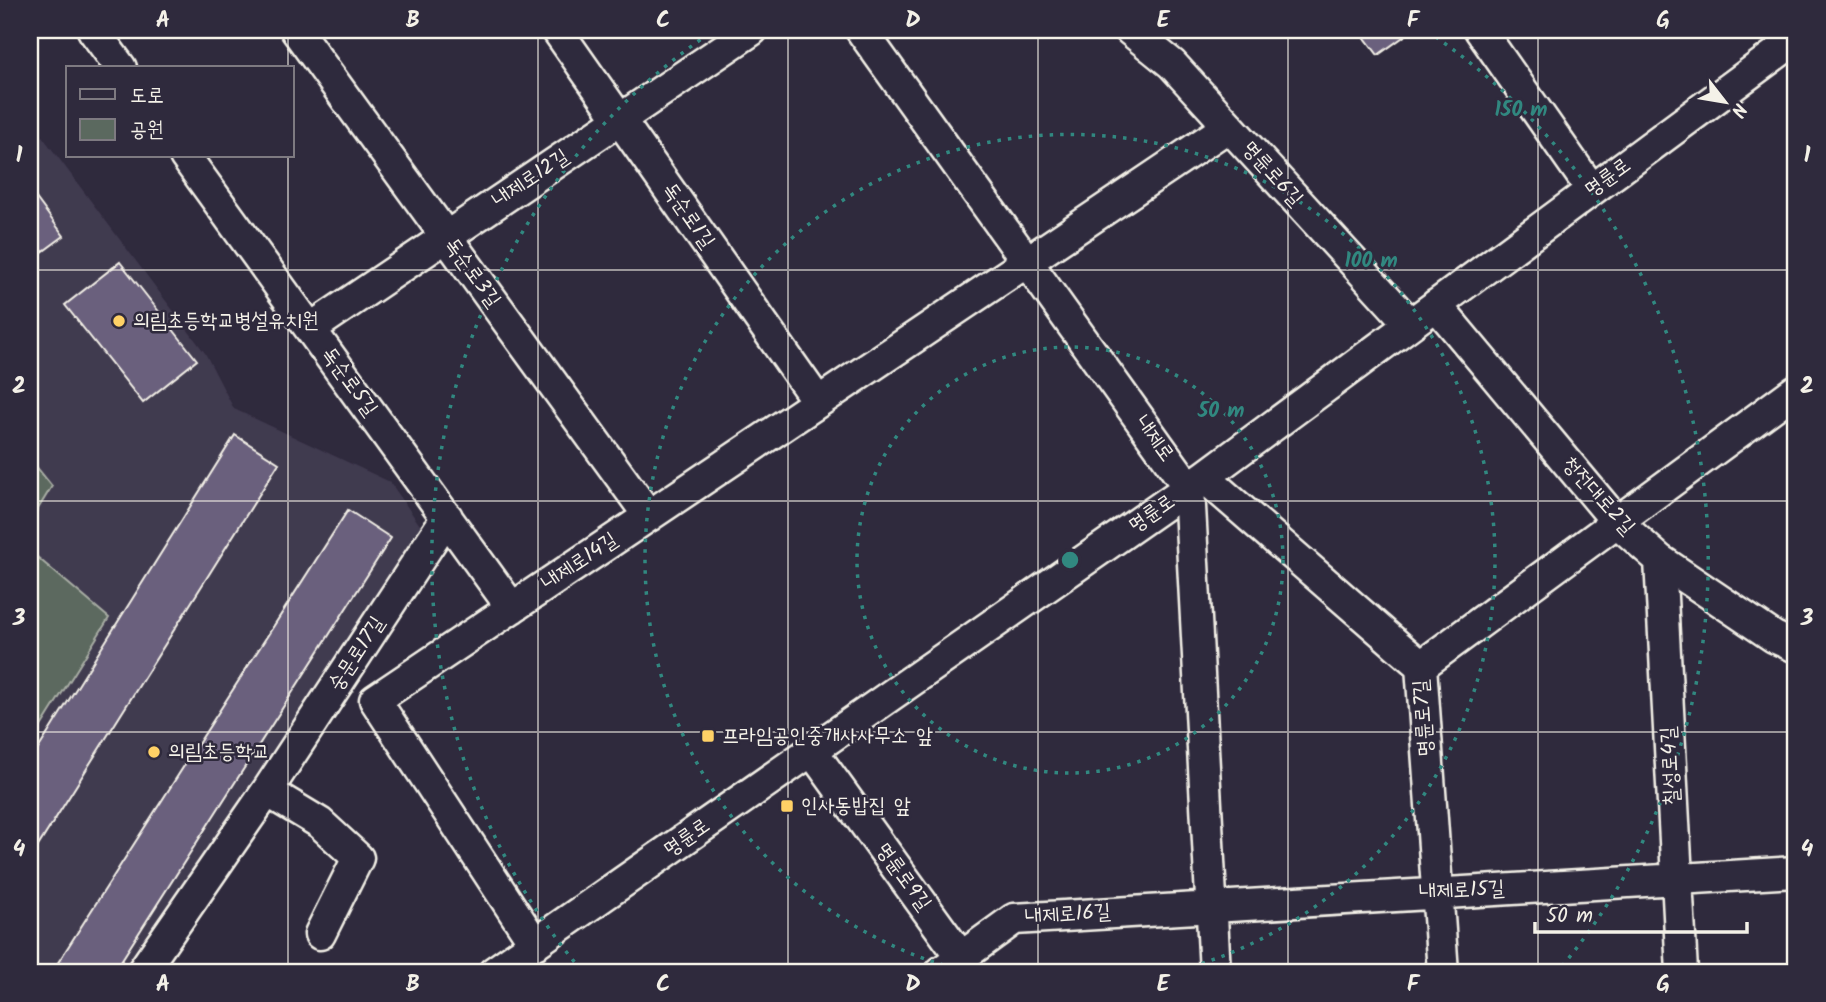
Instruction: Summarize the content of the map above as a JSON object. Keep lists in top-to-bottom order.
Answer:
{
  "streets": {
    "street": [
      "명륜로6길",
      "명륜로",
      "내제로12길",
      "독순로1길",
      "독순로3길",
      "독순로5길",
      "내제로",
      "청전대로2길",
      "내제로14길",
      "숭문로17길",
      "명륜로7길",
      "칠성로4길",
      "명륜로9길",
      "내제로15길",
      "내제로16길"
    ]
  },
  "crossings": [
    ["명륜로6길", "명륜로"],
    ["명륜로6길", "내제로14길"],
    ["명륜로", "내제로"],
    ["명륜로", "청전대로2길"],
    ["명륜로", "내제로14길"],
    ["명륜로", "명륜로7길"],
    ["명륜로", "명륜로9길"],
    ["내제로12길", "독순로1길"],
    ["내제로12길", "독순로3길"],
    ["내제로12길", "독순로5길"],
    ["독순로1길", "내제로14길"],
    ["독순로3길", "내제로14길"],
    ["독순로5길", "내제로14길"],
    ["독순로5길", "숭문로17길"],
    ["내제로", "내제로14길"],
    ["내제로", "명륜로7길"],
    ["청전대로2길", "칠성로4길"],
    ["명륜로7길", "내제로15길"],
    ["칠성로4길", "내제로15길"],
    ["명륜로9길", "내제로16길"],
    ["내제로15길", "내제로16길"]
  ],
  "places": {
    "other": ["의림초등학교병설유치원", "의림초등학교"],
    "transit": ["프라임공인중개사사무소 앞", "인사동밥집 앞"]
  },
  "legend": ["도로", "공원"],
  "scale_bar": "50 m",
  "north": "bottom right",
  "grid": {
    "columns": [
      "A",
      "B",
      "C",
      "D",
      "E",
      "F",
      "G"
    ],
    "rows": [
      "1",
      "2",
      "3",
      "4"
    ]
  },
  "rings": ["150 m", "100 m", "50 m"]
}
